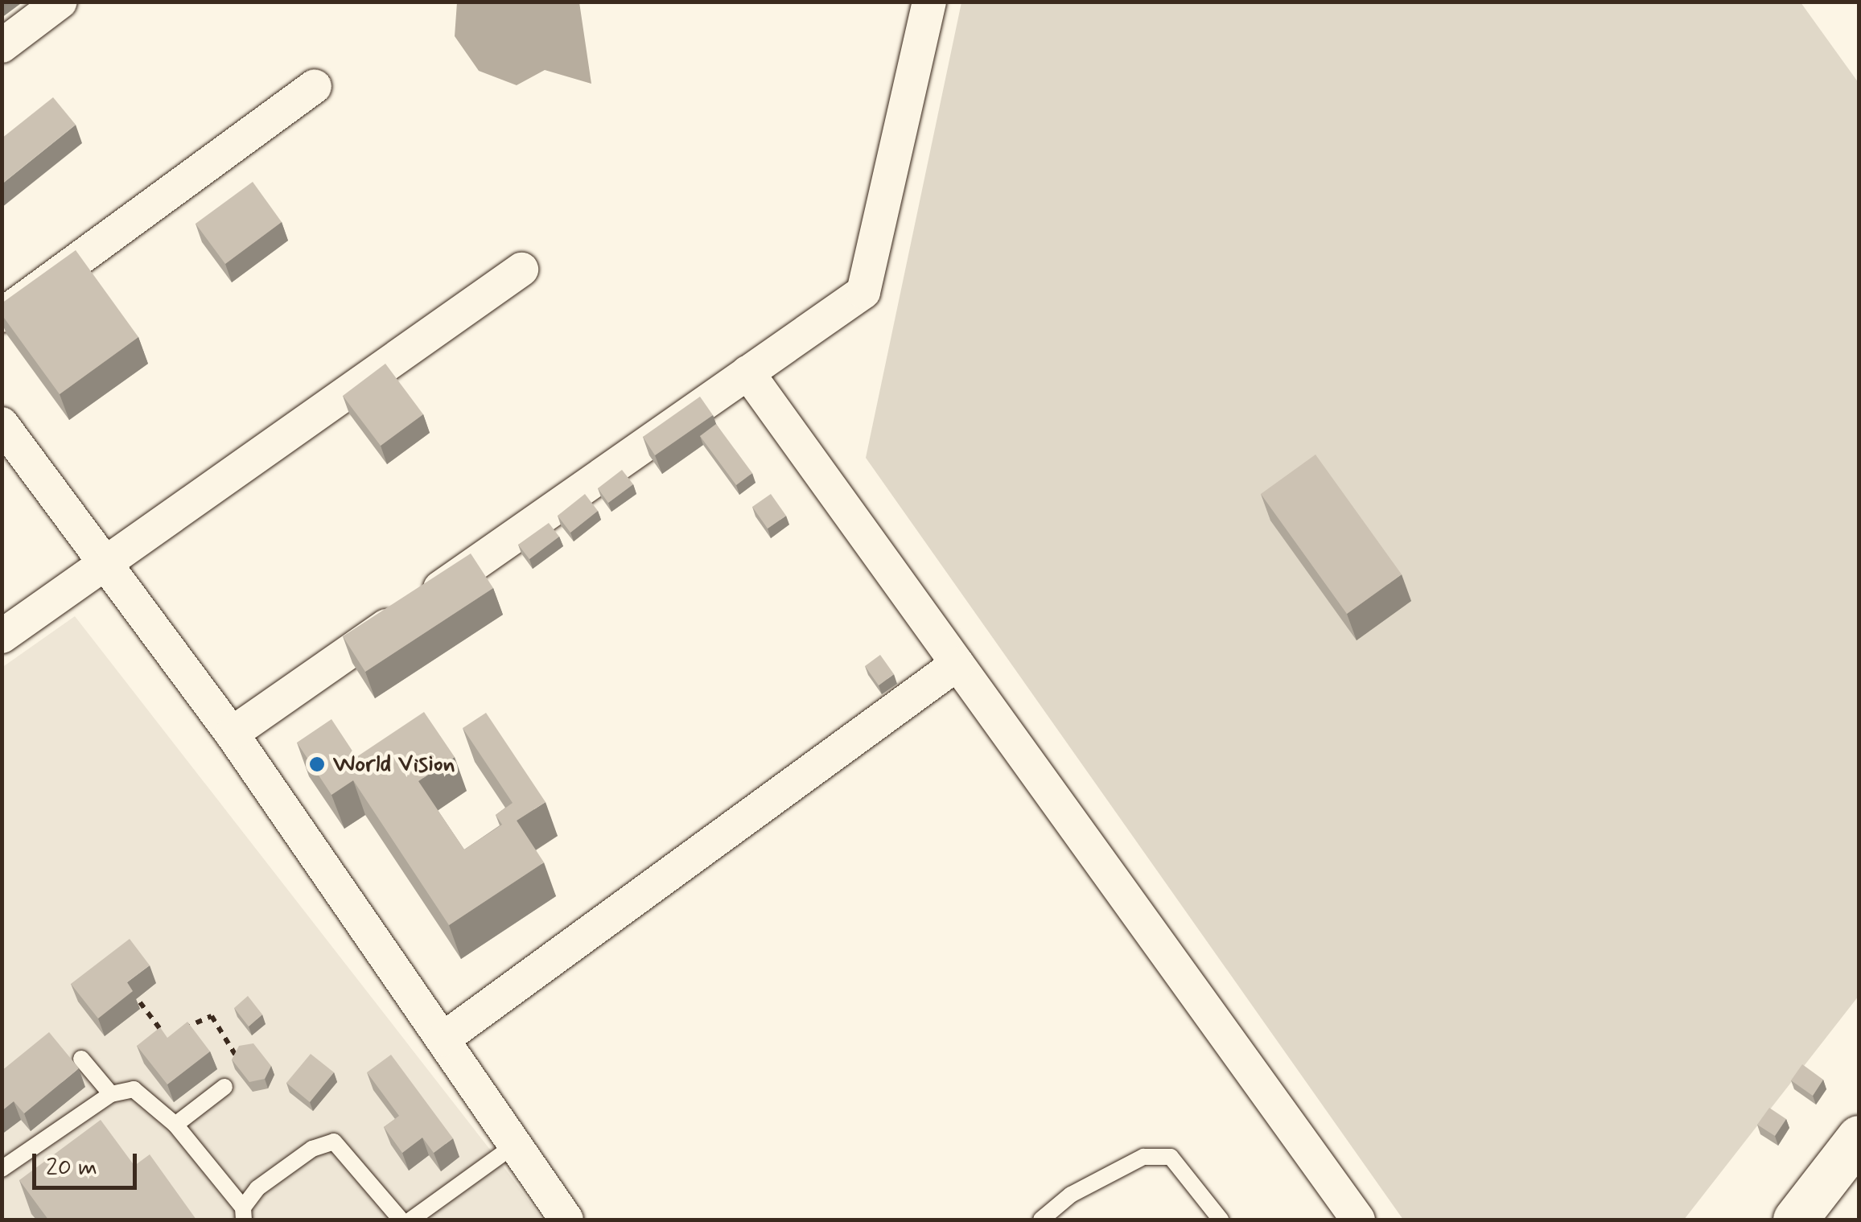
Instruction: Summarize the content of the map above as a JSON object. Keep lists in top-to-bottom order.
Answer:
{
  "places": ["World Vision"],
  "scale_bar": "20 m"
}
